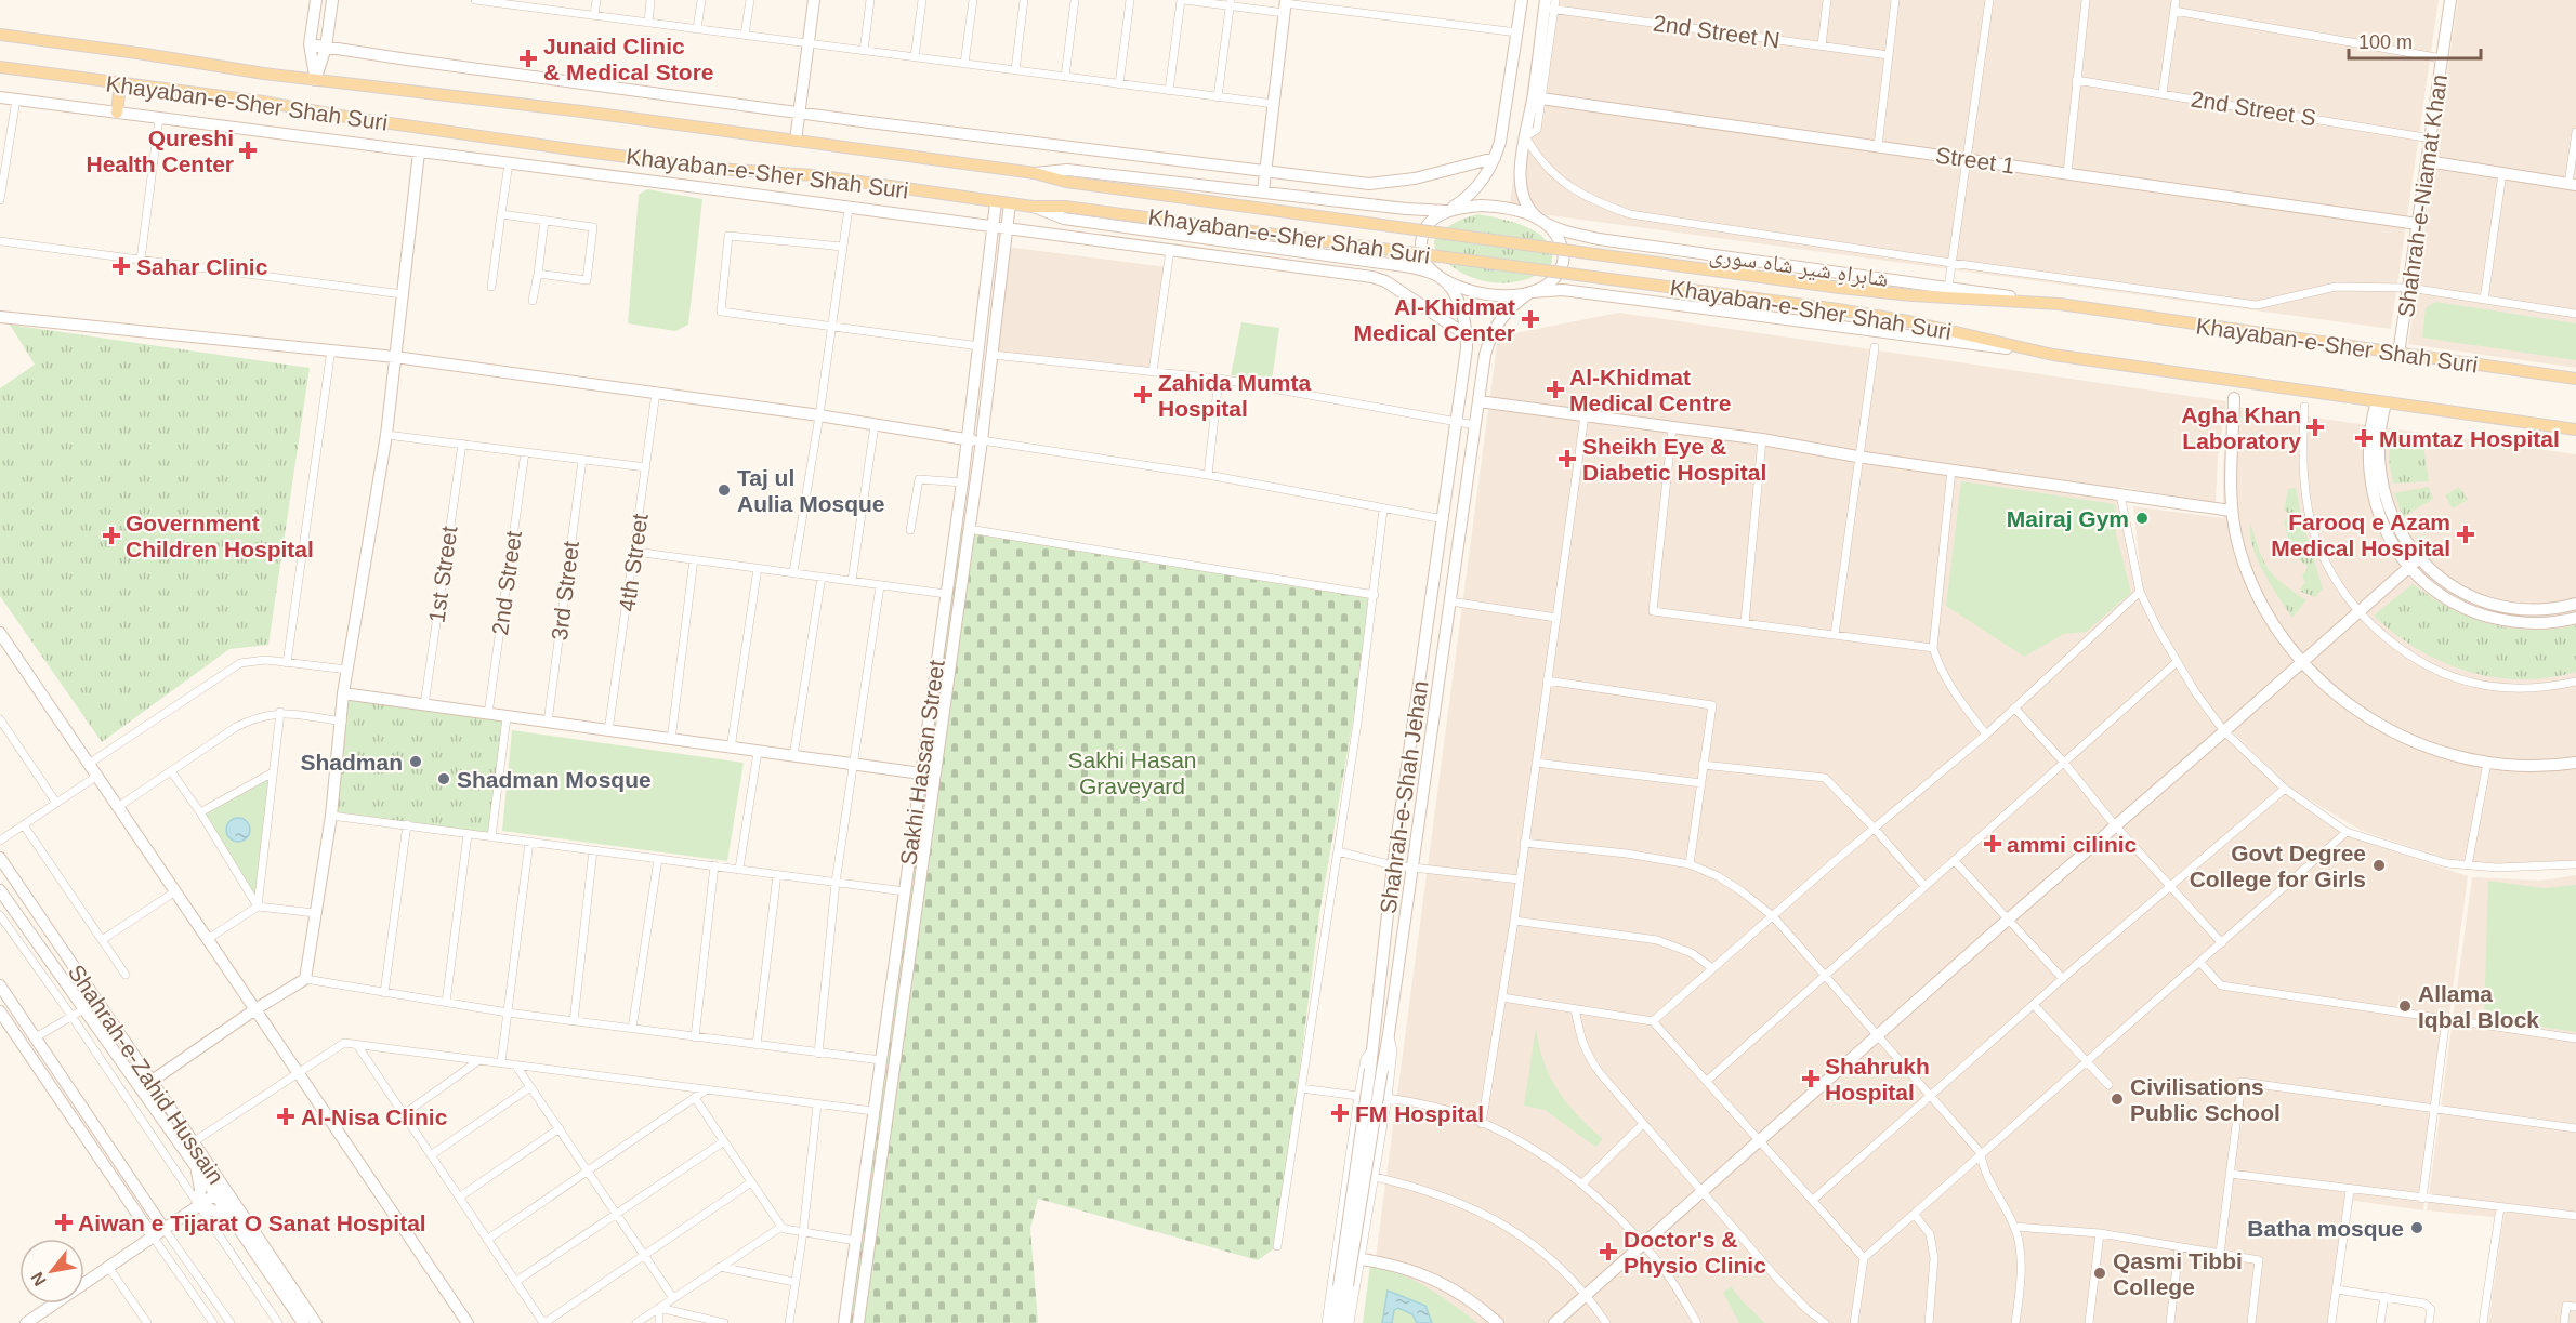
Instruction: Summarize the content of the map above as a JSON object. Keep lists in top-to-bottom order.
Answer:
{
  "streets": {
    "main road": ["Khayaban-e-Sher Shah Suri"],
    "street": [
      "2nd Street N",
      "2nd Street S",
      "Street 1",
      "Shahrah-e-Niamat Khan",
      "شاہراہِ شیر شاہ سوری",
      "4th Street",
      "1st Street",
      "2nd Street",
      "3rd Street",
      "Sakhi Hassan Street",
      "Shahrah-e-Shah Jehan",
      "Shahrah-e-Zahid Hussain"
    ]
  },
  "crossings": [
    ["Khayaban-e-Sher Shah Suri", "Shahrah-e-Niamat Khan"],
    ["Khayaban-e-Sher Shah Suri", "شاہراہِ شیر شاہ سوری"],
    ["Khayaban-e-Sher Shah Suri", "Sakhi Hassan Street"],
    ["2nd Street S", "Shahrah-e-Niamat Khan"],
    ["Street 1", "Shahrah-e-Niamat Khan"],
    ["شاہراہِ شیر شاہ سوری", "Shahrah-e-Shah Jehan"]
  ],
  "parks": ["Sakhi Hasan Graveyard"],
  "places": {
    "health": [
      "Junaid Clinic & Medical Store",
      "Qureshi Health Center",
      "Sahar Clinic",
      "Al-Khidmat Medical Center",
      "Al-Khidmat Medical Centre",
      "Zahida Mumta Hospital",
      "Agha Khan Laboratory",
      "Mumtaz Hospital",
      "Sheikh Eye & Diabetic Hospital",
      "Farooq e Azam Medical Hospital",
      "Government Children Hospital",
      "ammi cilinic",
      "Shahrukh Hospital",
      "FM Hospital",
      "Al-Nisa Clinic",
      "Aiwan e Tijarat O Sanat Hospital",
      "Doctor's & Physio Clinic"
    ],
    "other": [
      "Taj ul Aulia Mosque",
      "Mairaj Gym",
      "Shadman",
      "Shadman Mosque",
      "Govt Degree College for Girls",
      "Allama Iqbal Block",
      "Civilisations Public School",
      "Batha mosque",
      "Qasmi Tibbi College"
    ]
  },
  "scale_bar": "100 m",
  "north": "bottom left"
}
